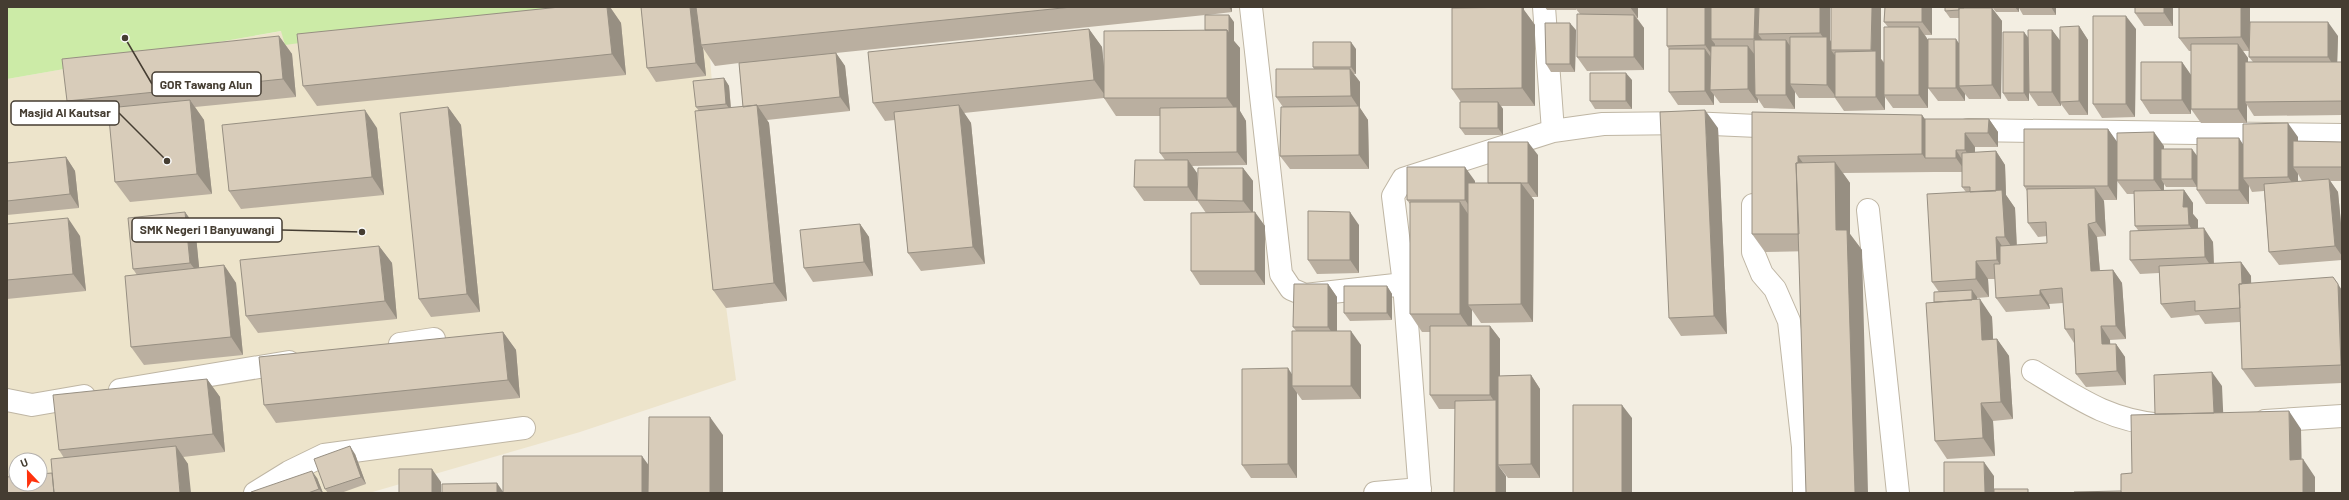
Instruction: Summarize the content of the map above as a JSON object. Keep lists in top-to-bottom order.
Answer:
{
  "places": ["GOR Tawang Alun", "Masjid Al Kautsar", "SMK Negeri 1 Banyuwangi"],
  "north": "top"
}
